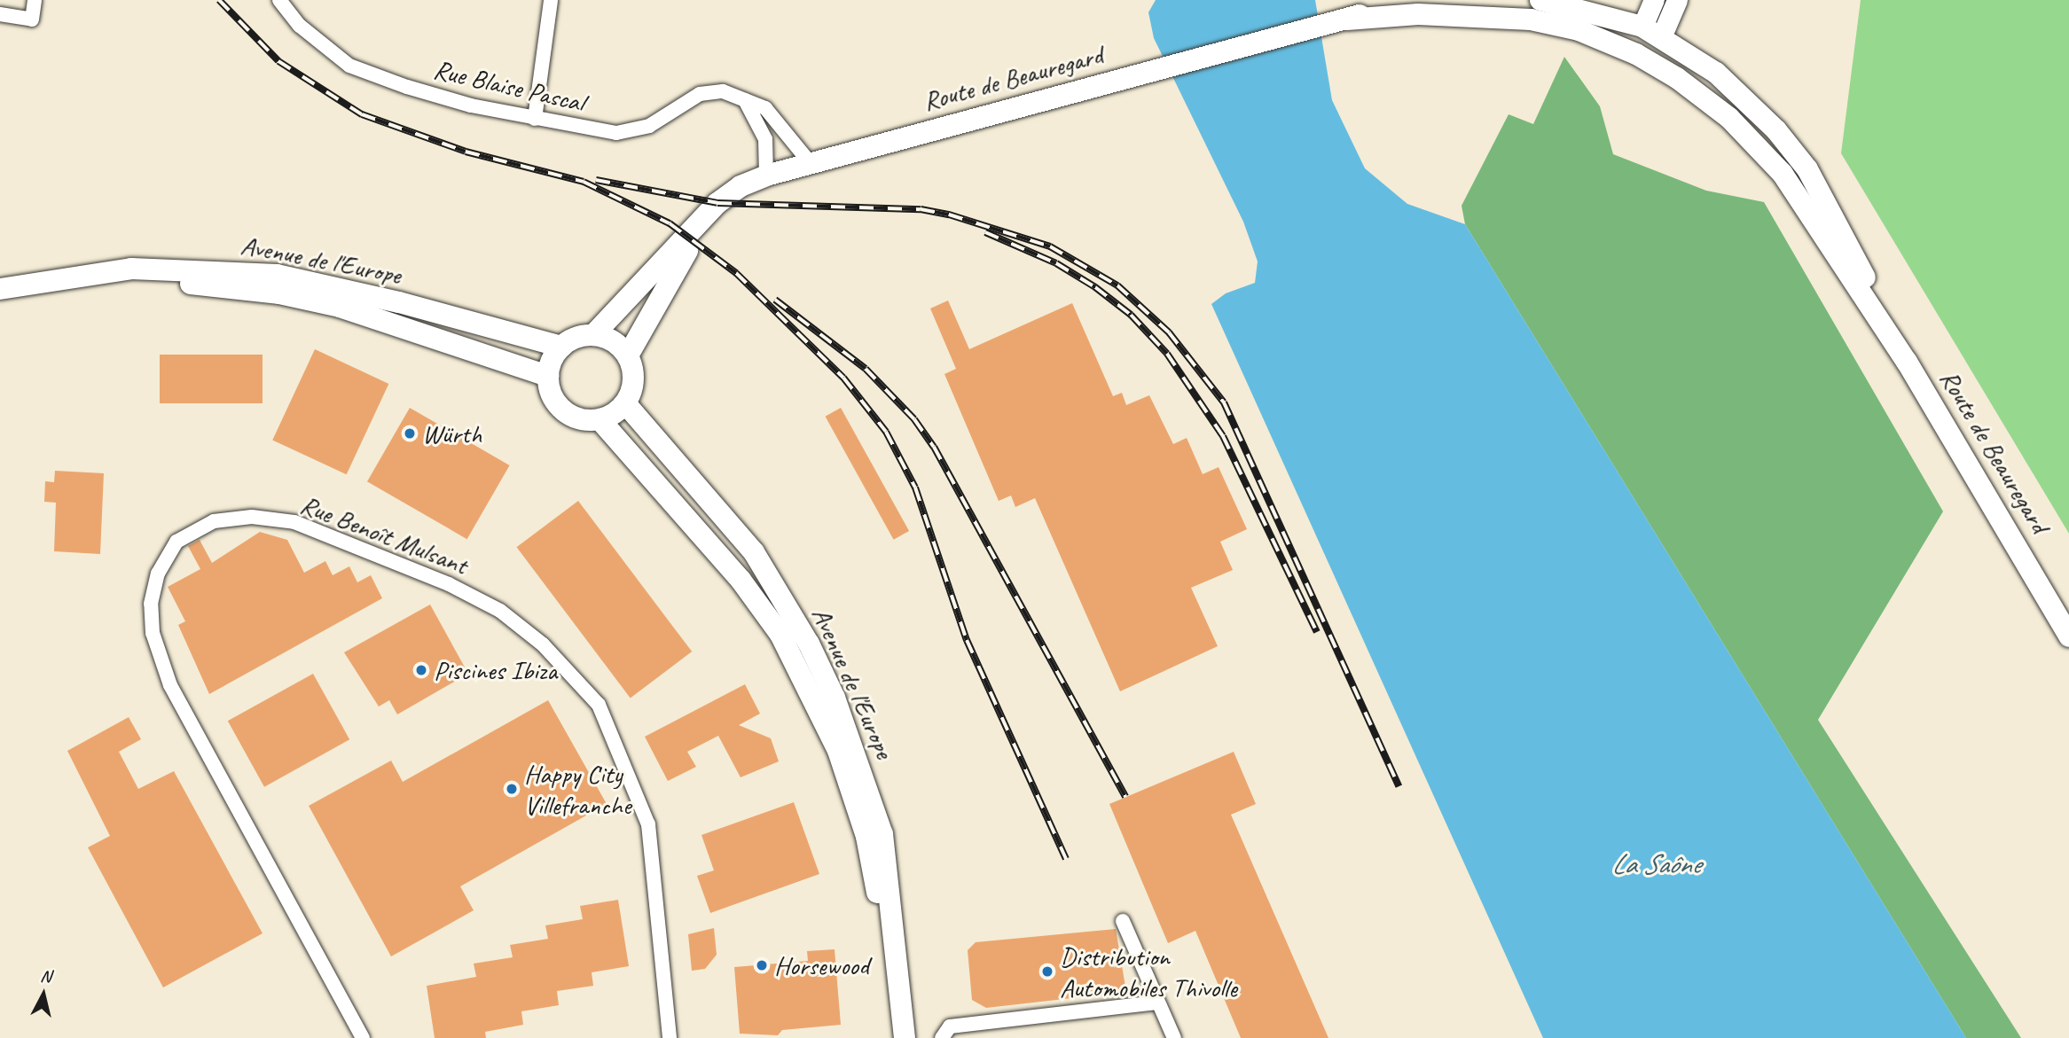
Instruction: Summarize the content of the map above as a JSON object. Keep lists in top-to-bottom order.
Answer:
{
  "streets": {
    "main road": ["Route de Beauregard", "Avenue de l'Europe"],
    "street": ["Rue Blaise Pascal", "Rue Benoît Mulsant"]
  },
  "crossings": [
    ["Route de Beauregard", "Rue Blaise Pascal"],
    ["Route de Beauregard", "Avenue de l'Europe"]
  ],
  "water": ["La Saône"],
  "places": [
    "Würth",
    "Piscines Ibiza",
    "Happy City Villefranche",
    "Horsewood",
    "Distribution Automobiles Thivolle"
  ],
  "north": "top"
}
